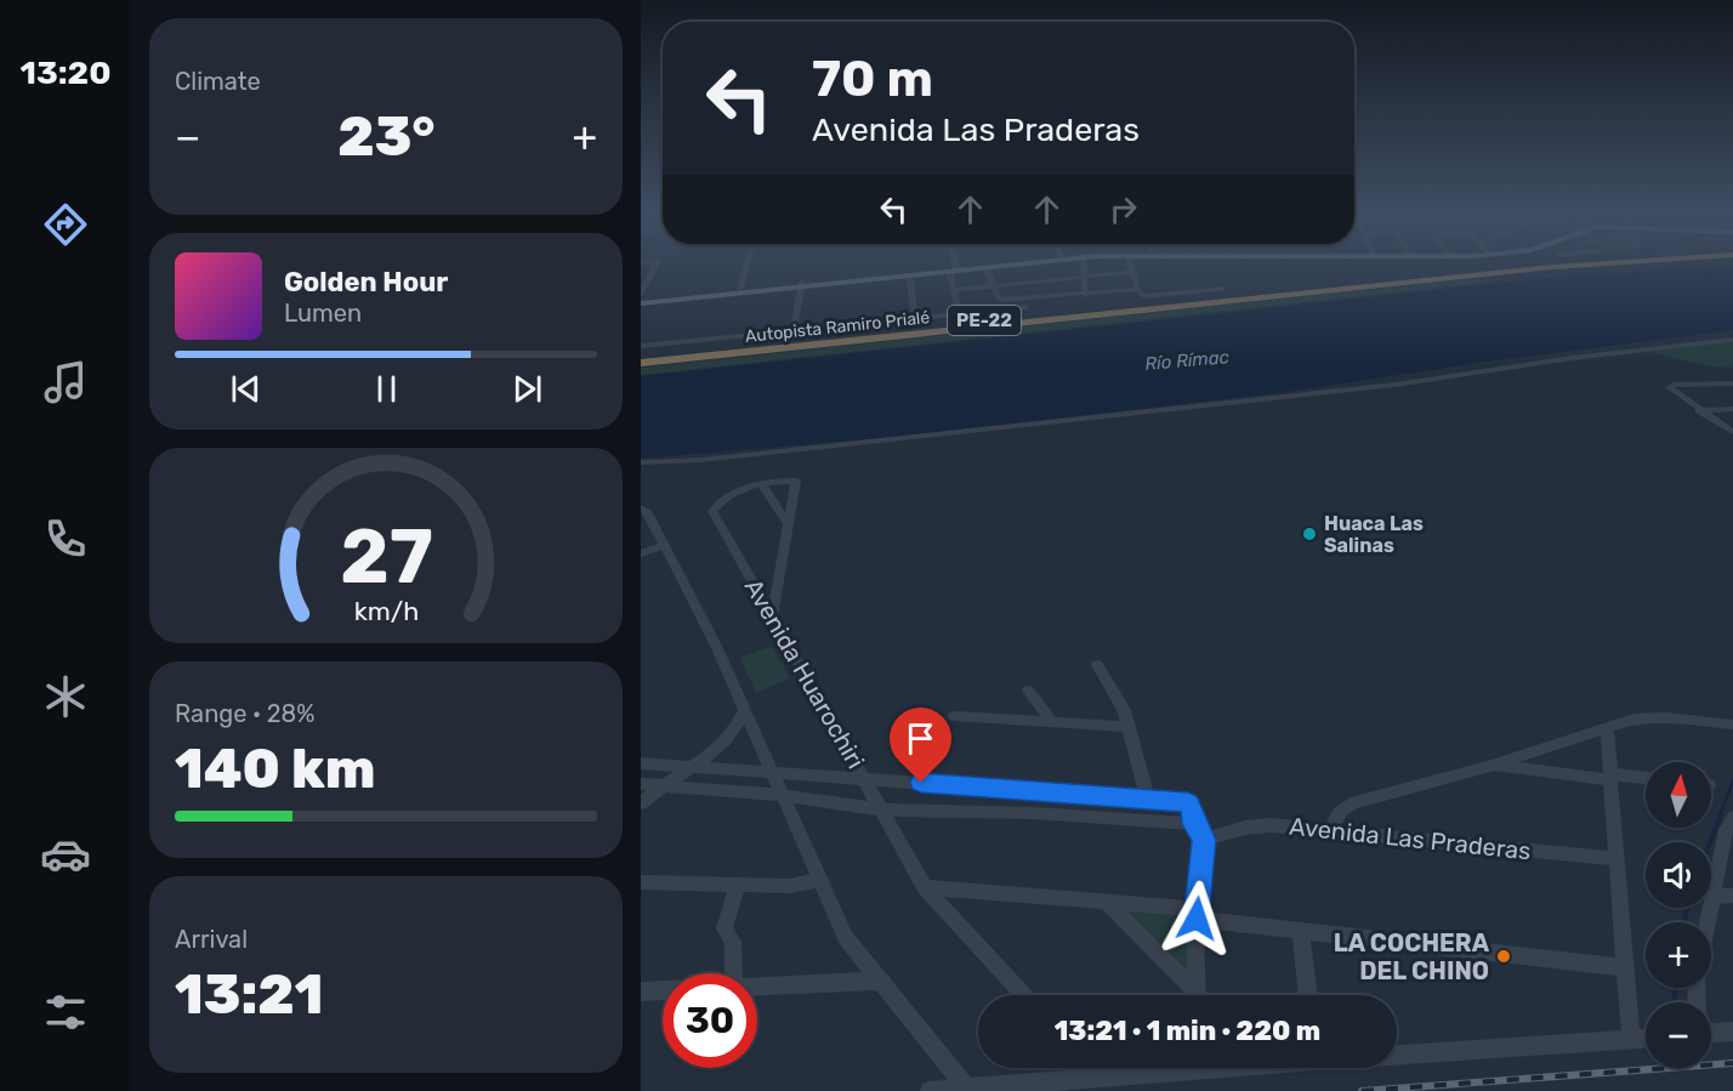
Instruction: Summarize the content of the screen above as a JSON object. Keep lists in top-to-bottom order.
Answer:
{
  "streets": {
    "highway": ["PE-22", "Autopista Ramiro Prialé"],
    "street": ["Avenida Huarochiri", "Avenida Las Praderas"]
  },
  "water": ["Río Rímac"],
  "places": ["Huaca Las Salinas", "LA COCHERA DEL CHINO"],
  "north": "top",
  "page": {
    "tabs": "13:20",
    "tile": [
      "Climate",
      ["Range · 28%", "140 km"],
      ["Arrival", "13:21"]
    ],
    "turn": ["70 m", "Avenida Las Praderas"],
    "heat": ["−", "23°", "+"],
    "song": ["Golden Hour", "Lumen"],
    "map_buttons": ["+", "−"],
    "limit": "30",
    "trip": "13:21 · 1 min · 220 m",
    "gauge": ["27", "km/h"]
  }
}
